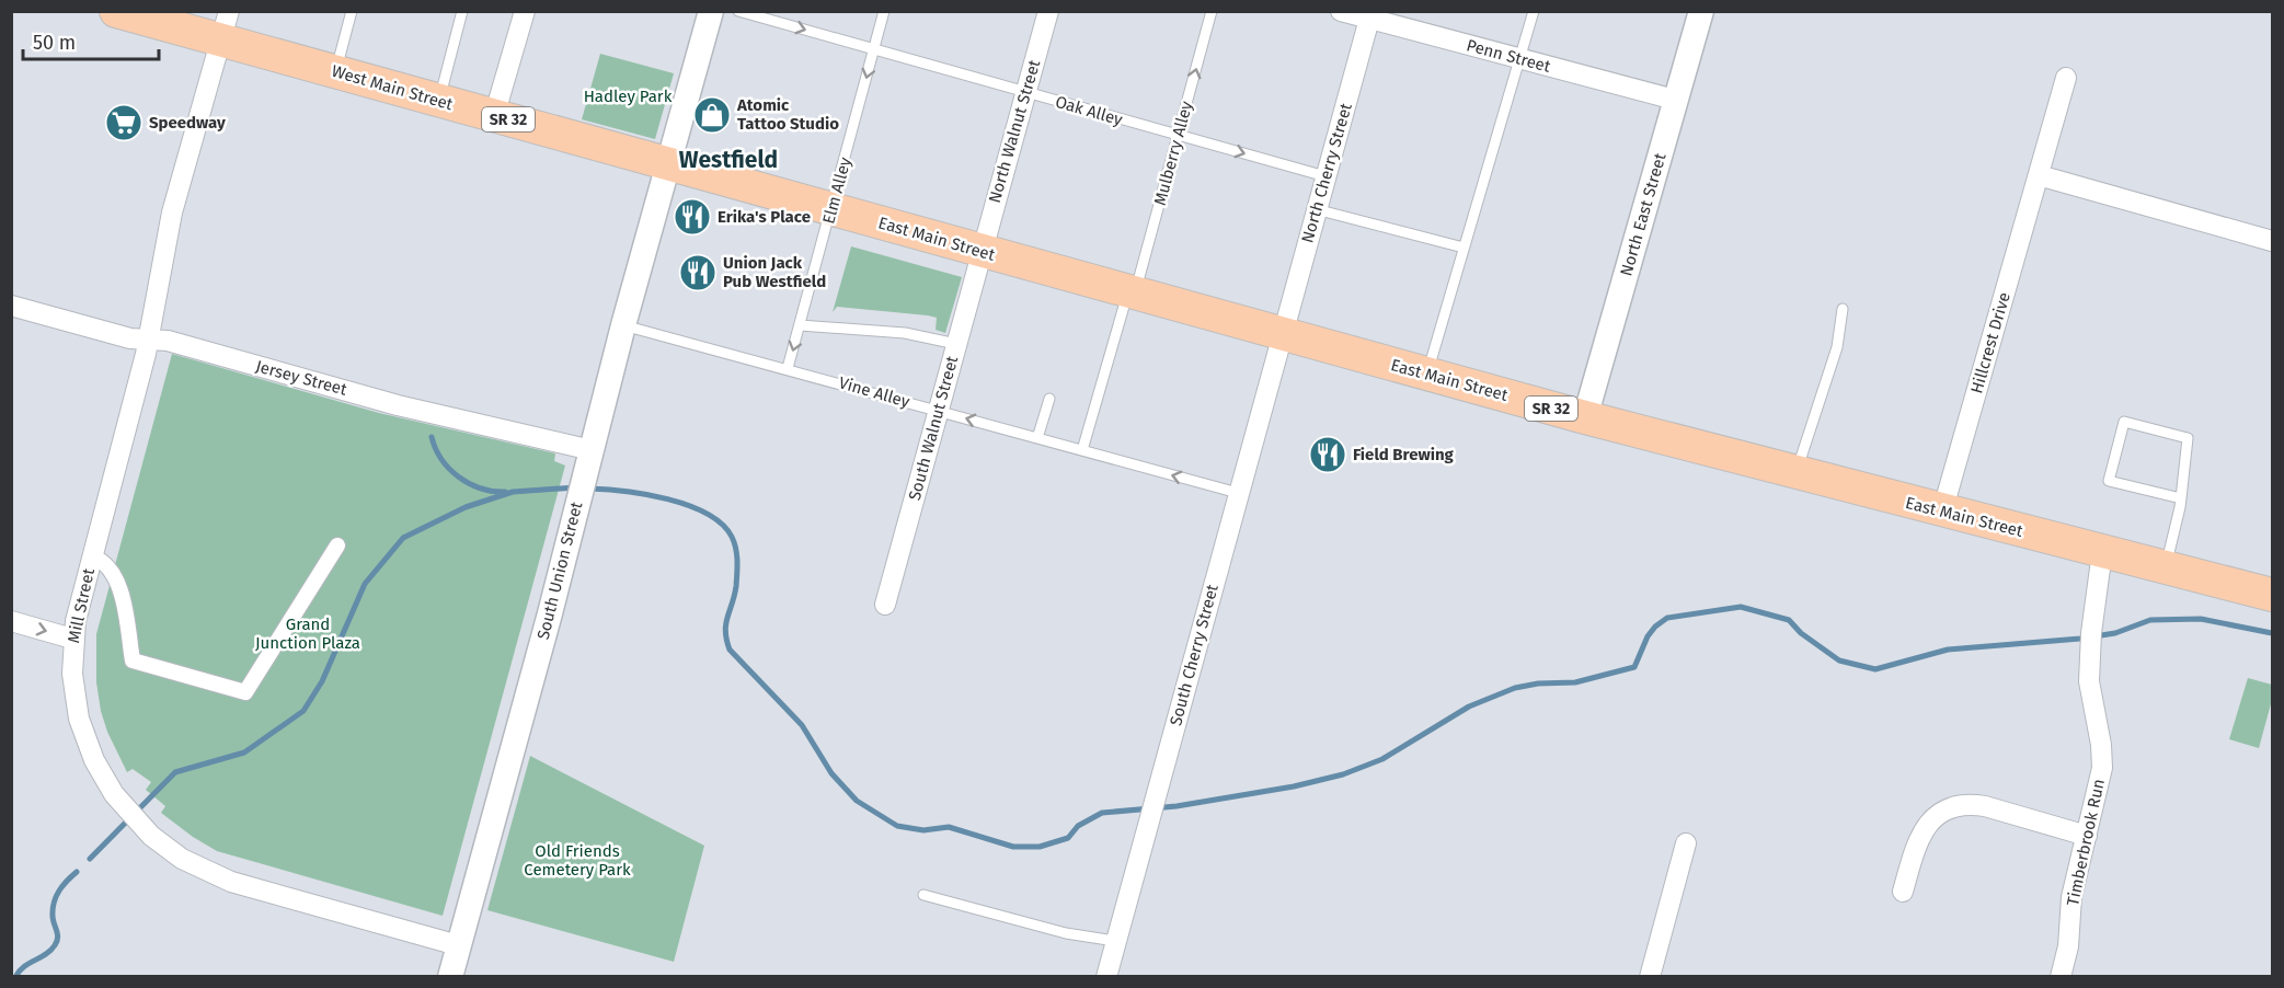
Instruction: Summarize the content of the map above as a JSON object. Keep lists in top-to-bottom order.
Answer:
{
  "streets": {
    "main road": ["West Main Street", "SR 32", "East Main Street"],
    "street": [
      "Penn Street",
      "North Walnut Street",
      "North Cherry Street",
      "North East Street",
      "Hillcrest Drive",
      "Jersey Street",
      "South Walnut Street",
      "South Union Street",
      "Mill Street",
      "South Cherry Street",
      "Timberbrook Run"
    ],
    "lane": [
      "Oak Alley",
      "Mulberry Alley",
      "Elm Alley",
      "Vine Alley"
    ]
  },
  "crossings": [
    ["Penn Street", "North Cherry Street"],
    ["Penn Street", "North East Street"],
    ["West Main Street", "East Main Street"],
    ["West Main Street", "South Union Street"],
    ["West Main Street", "Mill Street"],
    ["Oak Alley", "North Walnut Street"],
    ["Oak Alley", "Mulberry Alley"],
    ["Oak Alley", "North Cherry Street"],
    ["Oak Alley", "Elm Alley"],
    ["North Walnut Street", "East Main Street"],
    ["North Walnut Street", "South Walnut Street"],
    ["Mulberry Alley", "East Main Street"],
    ["Mulberry Alley", "Vine Alley"],
    ["North Cherry Street", "East Main Street"],
    ["North Cherry Street", "South Cherry Street"],
    ["Elm Alley", "East Main Street"],
    ["Elm Alley", "Vine Alley"],
    ["North East Street", "East Main Street"],
    ["East Main Street", "Hillcrest Drive"],
    ["East Main Street", "South Walnut Street"],
    ["East Main Street", "South Union Street"],
    ["East Main Street", "South Cherry Street"],
    ["East Main Street", "Timberbrook Run"],
    ["Jersey Street", "South Union Street"],
    ["Jersey Street", "Mill Street"],
    ["Vine Alley", "South Walnut Street"],
    ["Vine Alley", "South Union Street"],
    ["Vine Alley", "South Cherry Street"],
    ["South Union Street", "Mill Street"]
  ],
  "one_way": ["Oak Alley", "Elm Alley", "Vine Alley"],
  "districts": ["Westfield"],
  "parks": ["Hadley Park", "Grand Junction Plaza", "Old Friends Cemetery Park"],
  "places": {
    "shop": ["Atomic Tattoo Studio"],
    "supermarket": ["Speedway"],
    "restaurant": ["Erika's Place", "Union Jack Pub Westfield", "Field Brewing"]
  },
  "scale_bar": "50 m"
}
